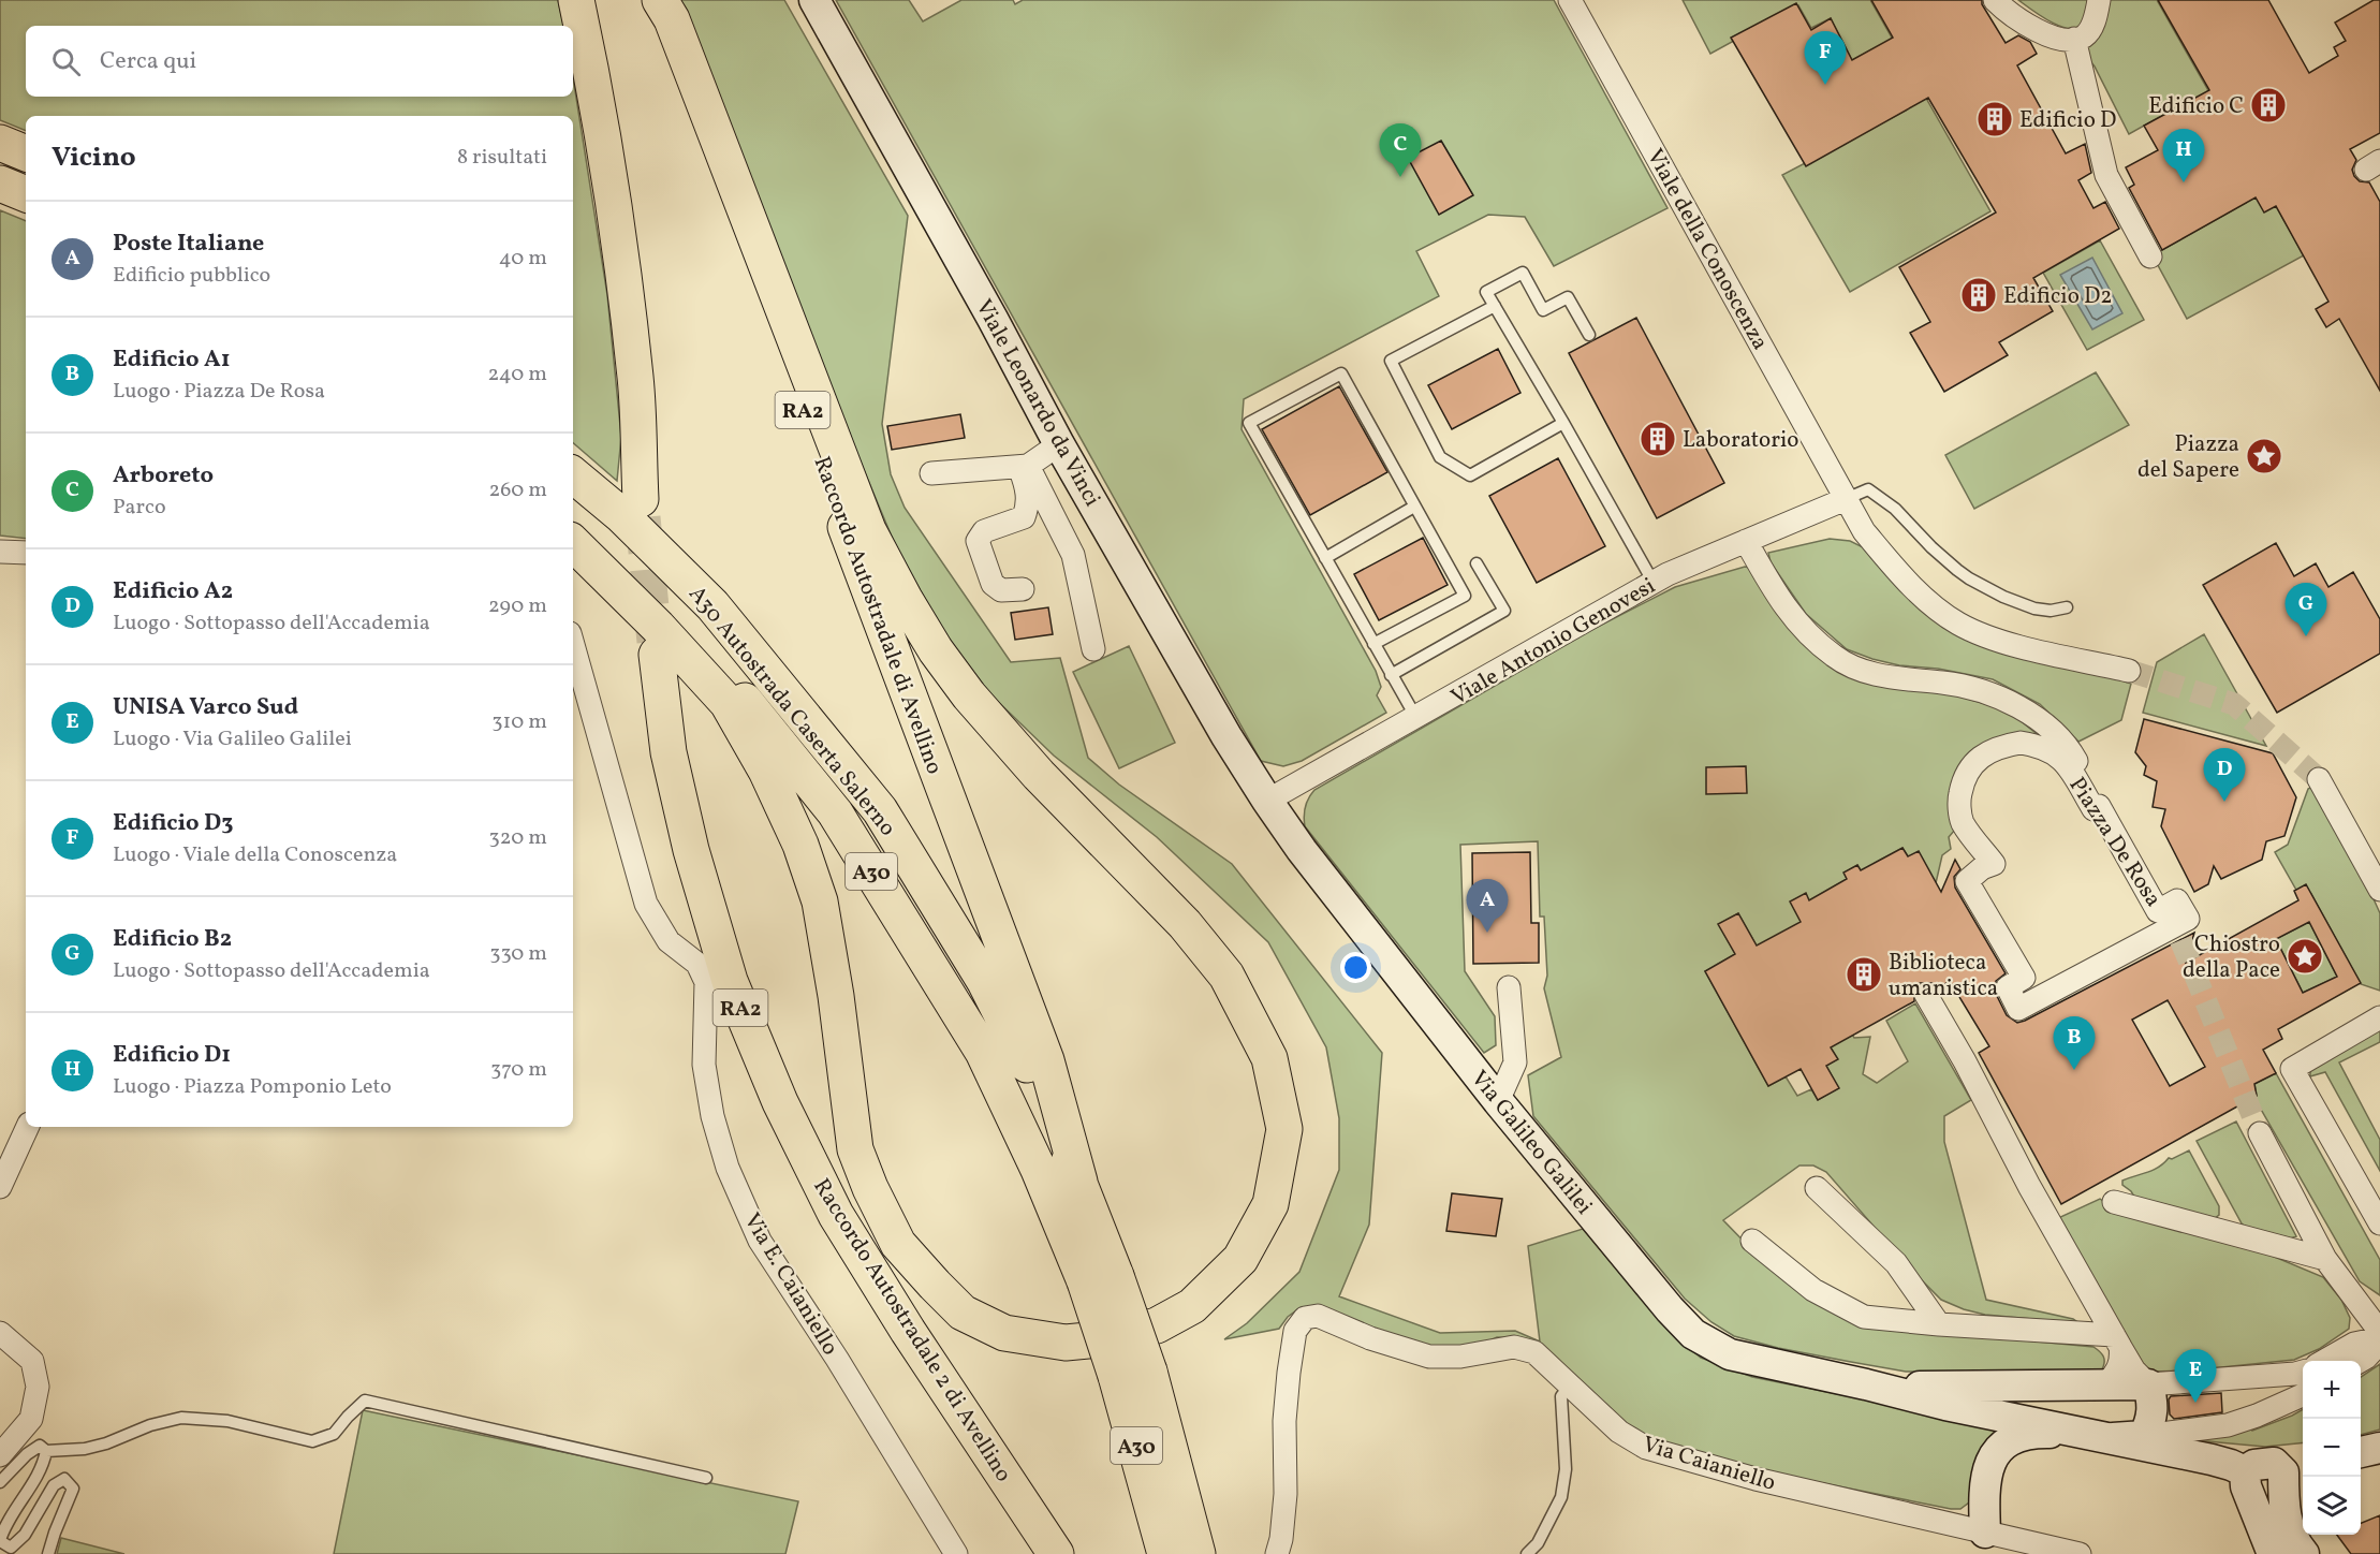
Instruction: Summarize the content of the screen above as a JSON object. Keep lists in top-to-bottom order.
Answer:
{
  "streets": {
    "highway": [
      "RA2",
      "Raccordo Autostradale di Avellino",
      "A30 Autostrada Caserta Salerno",
      "A30",
      "Raccordo Autostradale 2 di Avellino"
    ],
    "street": [
      "Viale della Conoscenza",
      "Viale Leonardo da Vinci",
      "Viale Antonio Genovesi",
      "Piazza De Rosa",
      "Via Galileo Galilei",
      "Via E. Caianiello",
      "Via Caianiello"
    ]
  },
  "crossings": [
    ["Viale della Conoscenza", "Viale Antonio Genovesi"],
    ["Viale Leonardo da Vinci", "Viale Antonio Genovesi"],
    ["Viale Leonardo da Vinci", "Via Galileo Galilei"],
    ["Raccordo Autostradale di Avellino", "A30 Autostrada Caserta Salerno"],
    ["Viale Antonio Genovesi", "Via Galileo Galilei"]
  ],
  "places": {
    "building": [
      "Edificio C",
      "Edificio D",
      "Edificio D2",
      "Laboratorio",
      "Biblioteca umanistica"
    ],
    "place": ["Piazza del Sapere", "Chiostro della Pace"]
  },
  "page": {
    "search": "Cerca qui",
    "pins": [
      "F",
      "C",
      "H",
      "G",
      "D",
      "A",
      "B",
      "E"
    ],
    "heading": ["Vicino", "8 risultati"],
    "list": [
      {
        "mark": "A",
        "name": "Poste Italiane",
        "note": "Edificio pubblico",
        "value": "40 m"
      },
      {
        "mark": "B",
        "name": "Edificio A1",
        "note": "Luogo · Piazza De Rosa",
        "value": "240 m"
      },
      {
        "mark": "C",
        "name": "Arboreto",
        "note": "Parco",
        "value": "260 m"
      },
      {
        "mark": "D",
        "name": "Edificio A2",
        "note": "Luogo · Sottopasso dell'Accademia",
        "value": "290 m"
      },
      {
        "mark": "E",
        "name": "UNISA Varco Sud",
        "note": "Luogo · Via Galileo Galilei",
        "value": "310 m"
      },
      {
        "mark": "F",
        "name": "Edificio D3",
        "note": "Luogo · Viale della Conoscenza",
        "value": "320 m"
      },
      {
        "mark": "G",
        "name": "Edificio B2",
        "note": "Luogo · Sottopasso dell'Accademia",
        "value": "330 m"
      },
      {
        "mark": "H",
        "name": "Edificio D1",
        "note": "Luogo · Piazza Pomponio Leto",
        "value": "370 m"
      }
    ],
    "map_buttons": ["+", "−"]
  }
}
